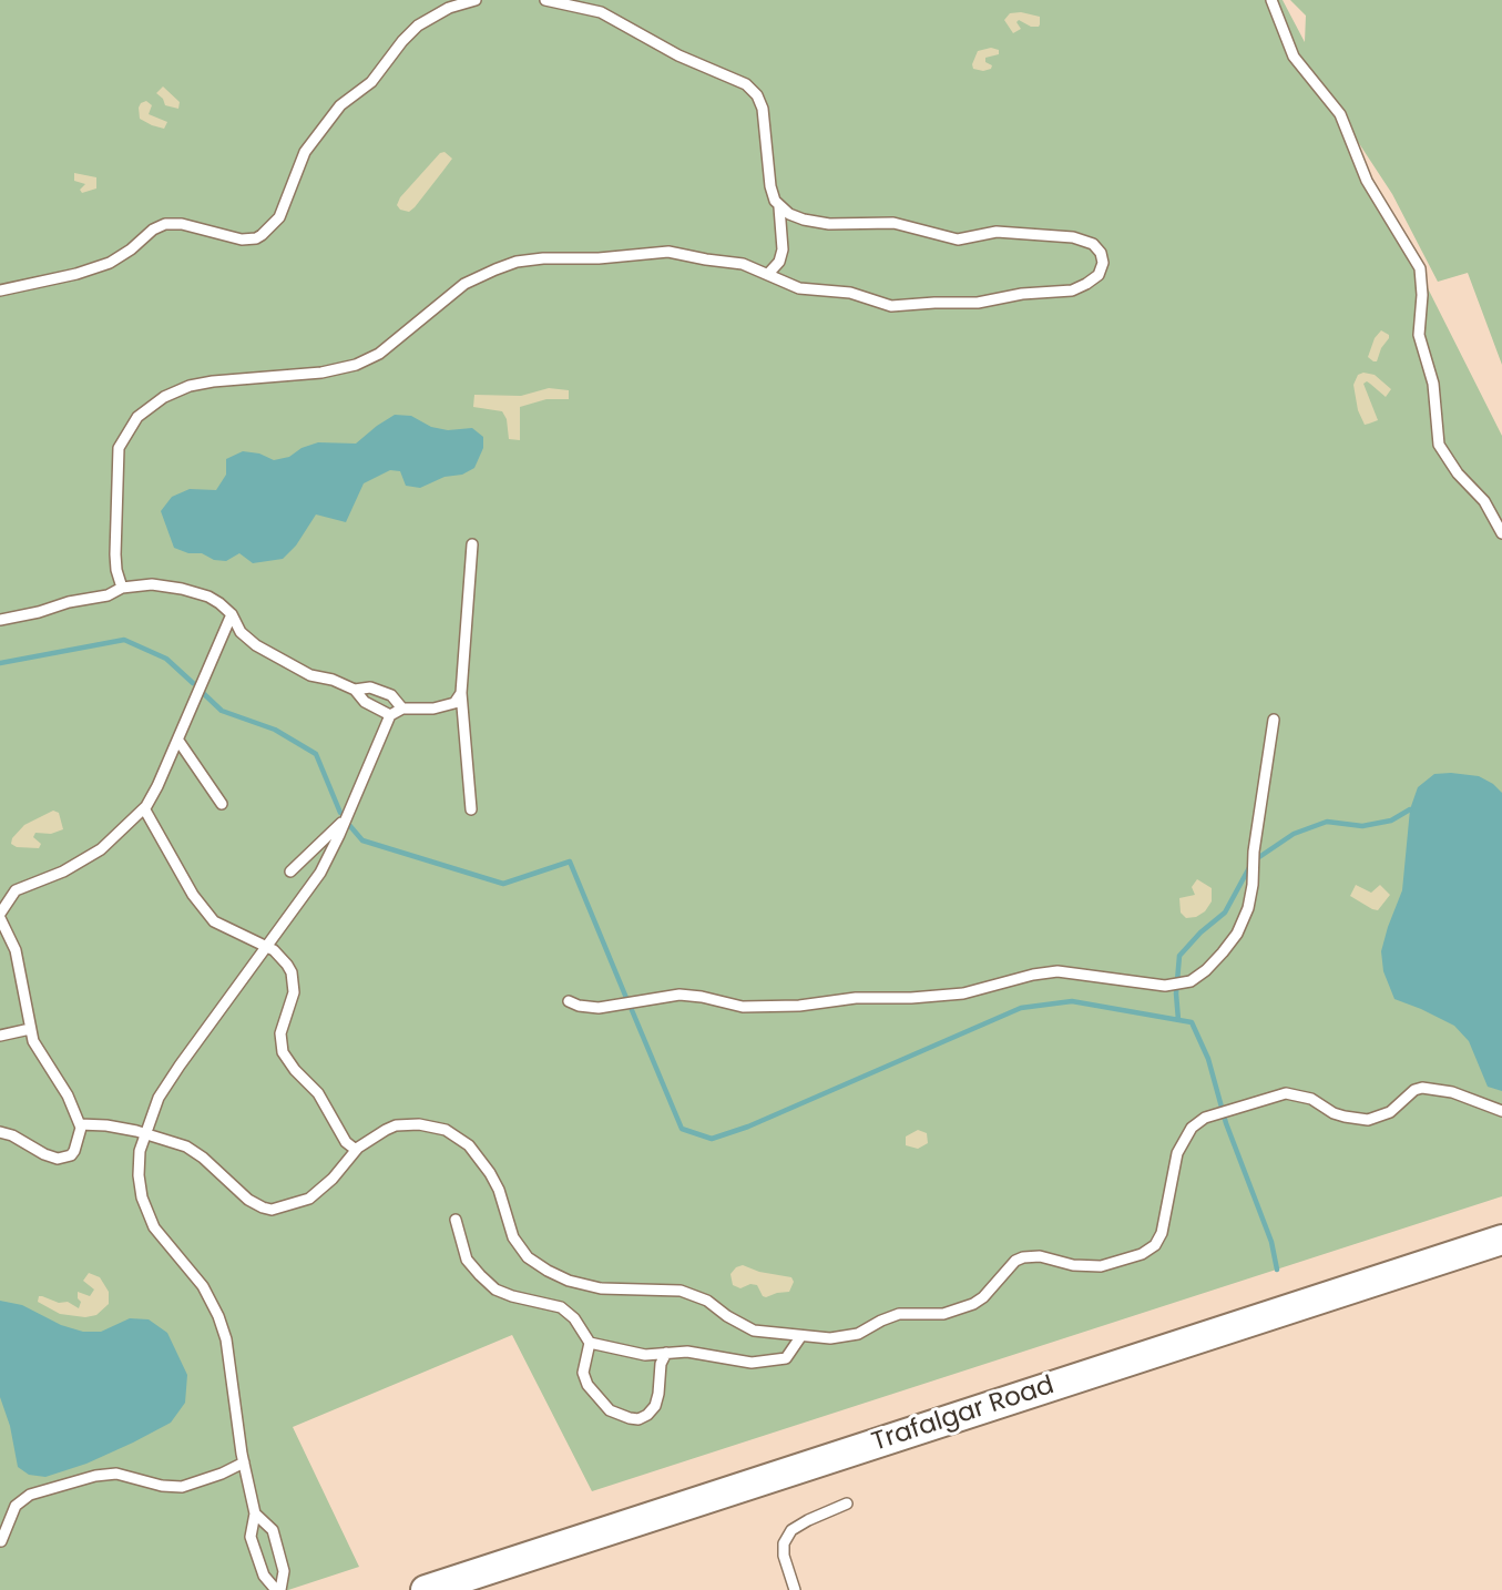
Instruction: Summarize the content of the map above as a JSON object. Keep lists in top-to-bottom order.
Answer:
{
  "streets": {
    "main road": ["Trafalgar Road"]
  }
}
